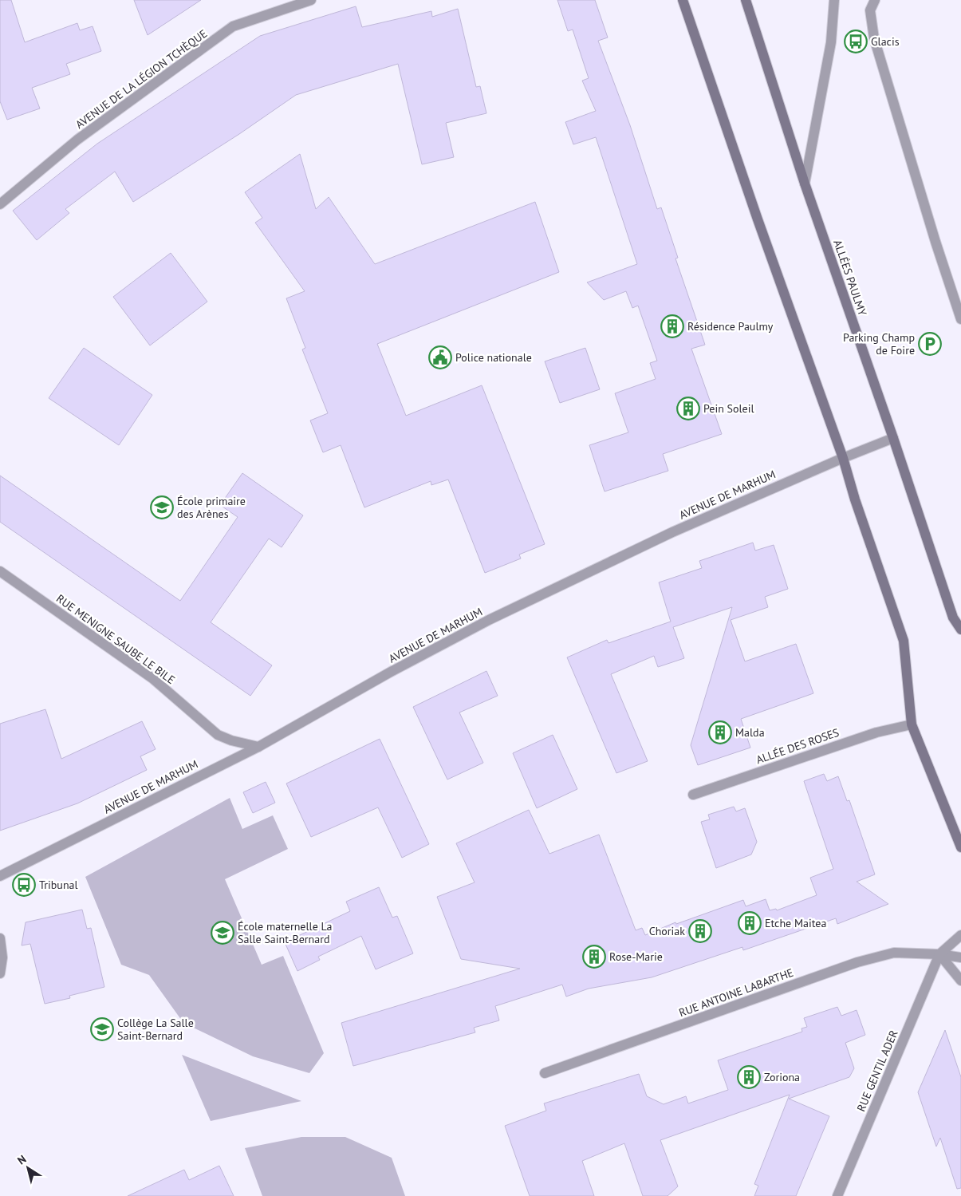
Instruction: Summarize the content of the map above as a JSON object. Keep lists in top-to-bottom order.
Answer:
{
  "streets": {
    "main road": ["ALLÉES PAULMY"],
    "street": [
      "AVENUE DE LA LÉGION TCHÈQUE",
      "AVENUE DE MARHUM",
      "RUE MENIGNE SAUBE LE BILE",
      "ALLÉE DES ROSES",
      "RUE ANTOINE LABARTHE",
      "RUE GENTIL ADER"
    ]
  },
  "crossings": [
    ["ALLÉES PAULMY", "AVENUE DE MARHUM"],
    ["AVENUE DE MARHUM", "RUE MENIGNE SAUBE LE BILE"],
    ["RUE ANTOINE LABARTHE", "RUE GENTIL ADER"]
  ],
  "places": {
    "bus stop": ["Glacis", "Tribunal"],
    "building": [
      "Résidence Paulmy",
      "Pein Soleil",
      "Malda",
      "Etche Maitea",
      "Choriak",
      "Rose-Marie",
      "Zoriona"
    ],
    "parking": ["Parking Champ de Foire"],
    "public building": ["Police nationale"],
    "school or university": ["École primaire des Arènes", "École maternelle La Salle Saint-Bernard", "Collège La Salle Saint-Bernard"]
  },
  "north": "top left"
}
